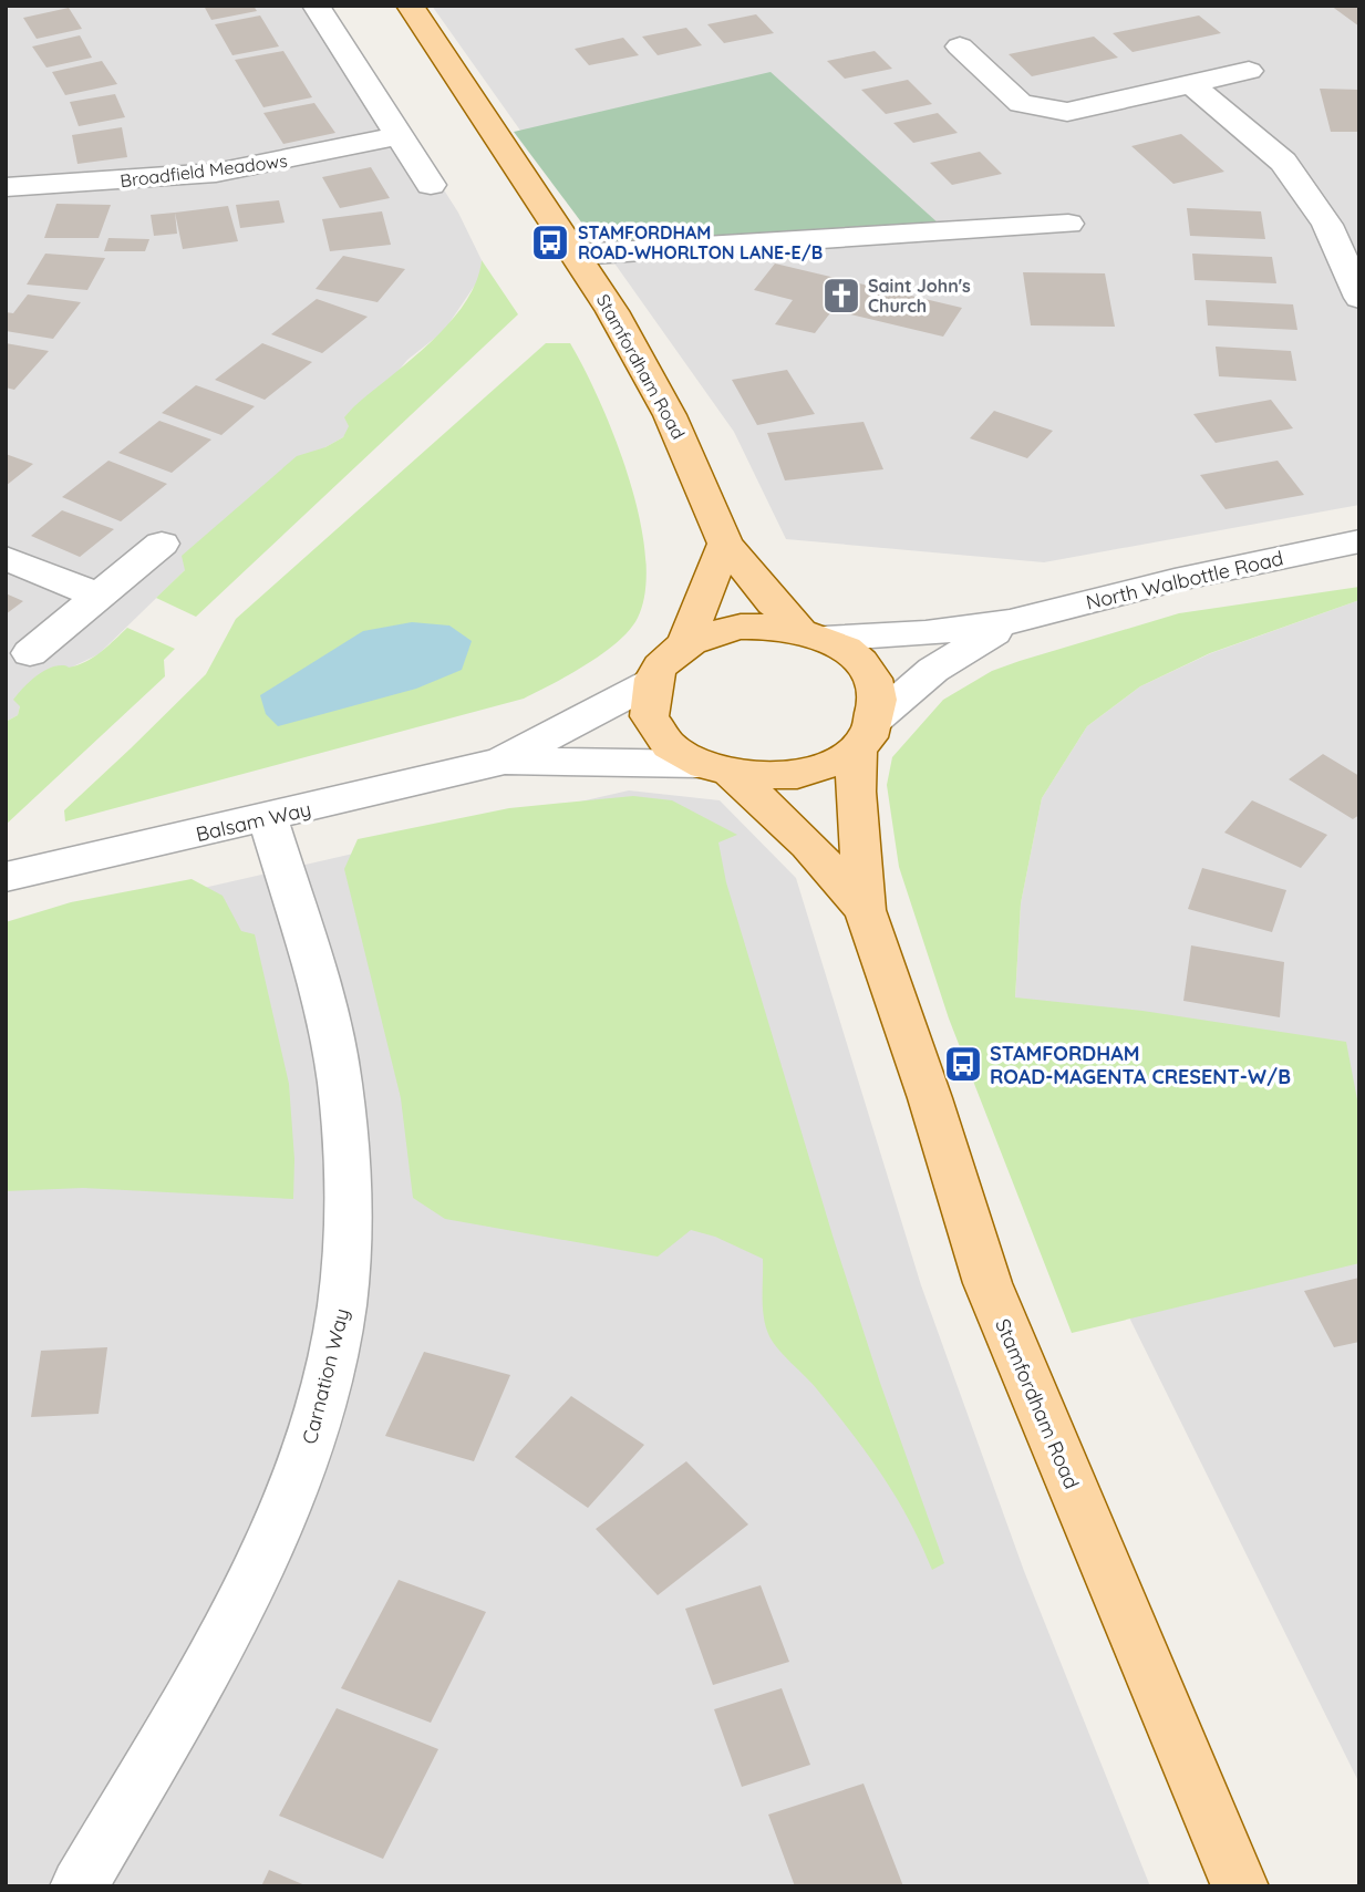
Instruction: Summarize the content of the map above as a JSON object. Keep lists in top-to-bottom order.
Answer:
{
  "streets": {
    "main road": ["Stamfordham Road"],
    "street": [
      "Broadfield Meadows",
      "North Walbottle Road",
      "Balsam Way",
      "Carnation Way"
    ]
  },
  "crossings": [
    ["Stamfordham Road", "North Walbottle Road"],
    ["Stamfordham Road", "Balsam Way"],
    ["North Walbottle Road", "Balsam Way"],
    ["Balsam Way", "Carnation Way"]
  ],
  "places": {
    "bus stop": ["STAMFORDHAM ROAD-WHORLTON LANE-E/B", "STAMFORDHAM ROAD-MAGENTA CRESENT-W/B"],
    "church": ["Saint John's Church"]
  }
}
